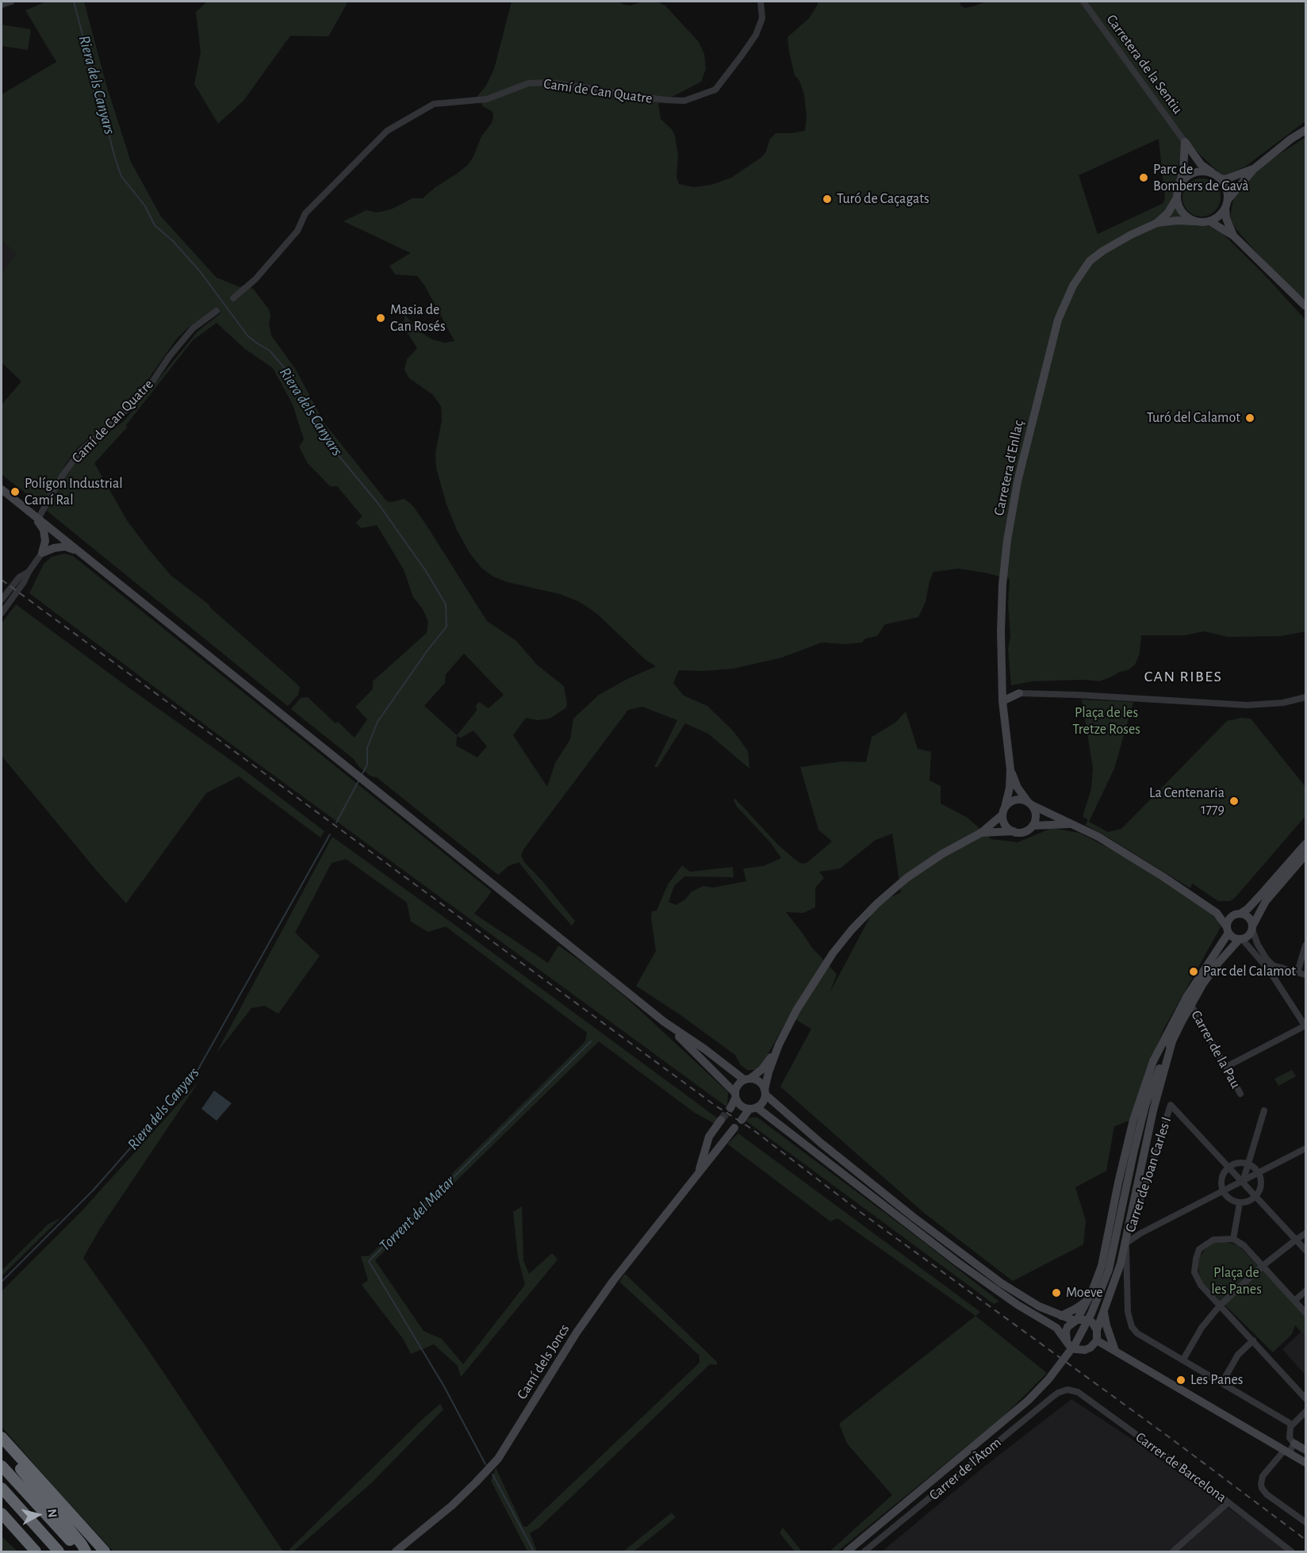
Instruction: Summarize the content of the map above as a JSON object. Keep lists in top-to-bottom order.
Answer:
{
  "streets": {
    "street": [
      "Carretera de la Sentiu",
      "Camí de Can Quatre",
      "Carretera d'Enllaç",
      "Carrer de la Pau",
      "Carrer de Joan Carles I",
      "Camí dels Joncs",
      "Carrer de Barcelona",
      "Carrer de l'Àtom"
    ]
  },
  "crossings": [
    ["Carretera de la Sentiu", "Carretera d'Enllaç"],
    ["Carrer de Barcelona", "Carrer de l'Àtom"]
  ],
  "districts": ["CAN RIBES"],
  "water": ["Riera dels Canyars", "Torrent del Matar"],
  "parks": ["Plaça de les Tretze Roses", "Plaça de les Panes"],
  "places": [
    "Parc de Bombers de Gavà",
    "Turó de Caçagats",
    "Masia de Can Rosés",
    "Turó del Calamot",
    "Polígon Industrial Camí Ral",
    "La Centenaria 1779",
    "Parc del Calamot",
    "Moeve",
    "Les Panes"
  ],
  "north": "right"
}
